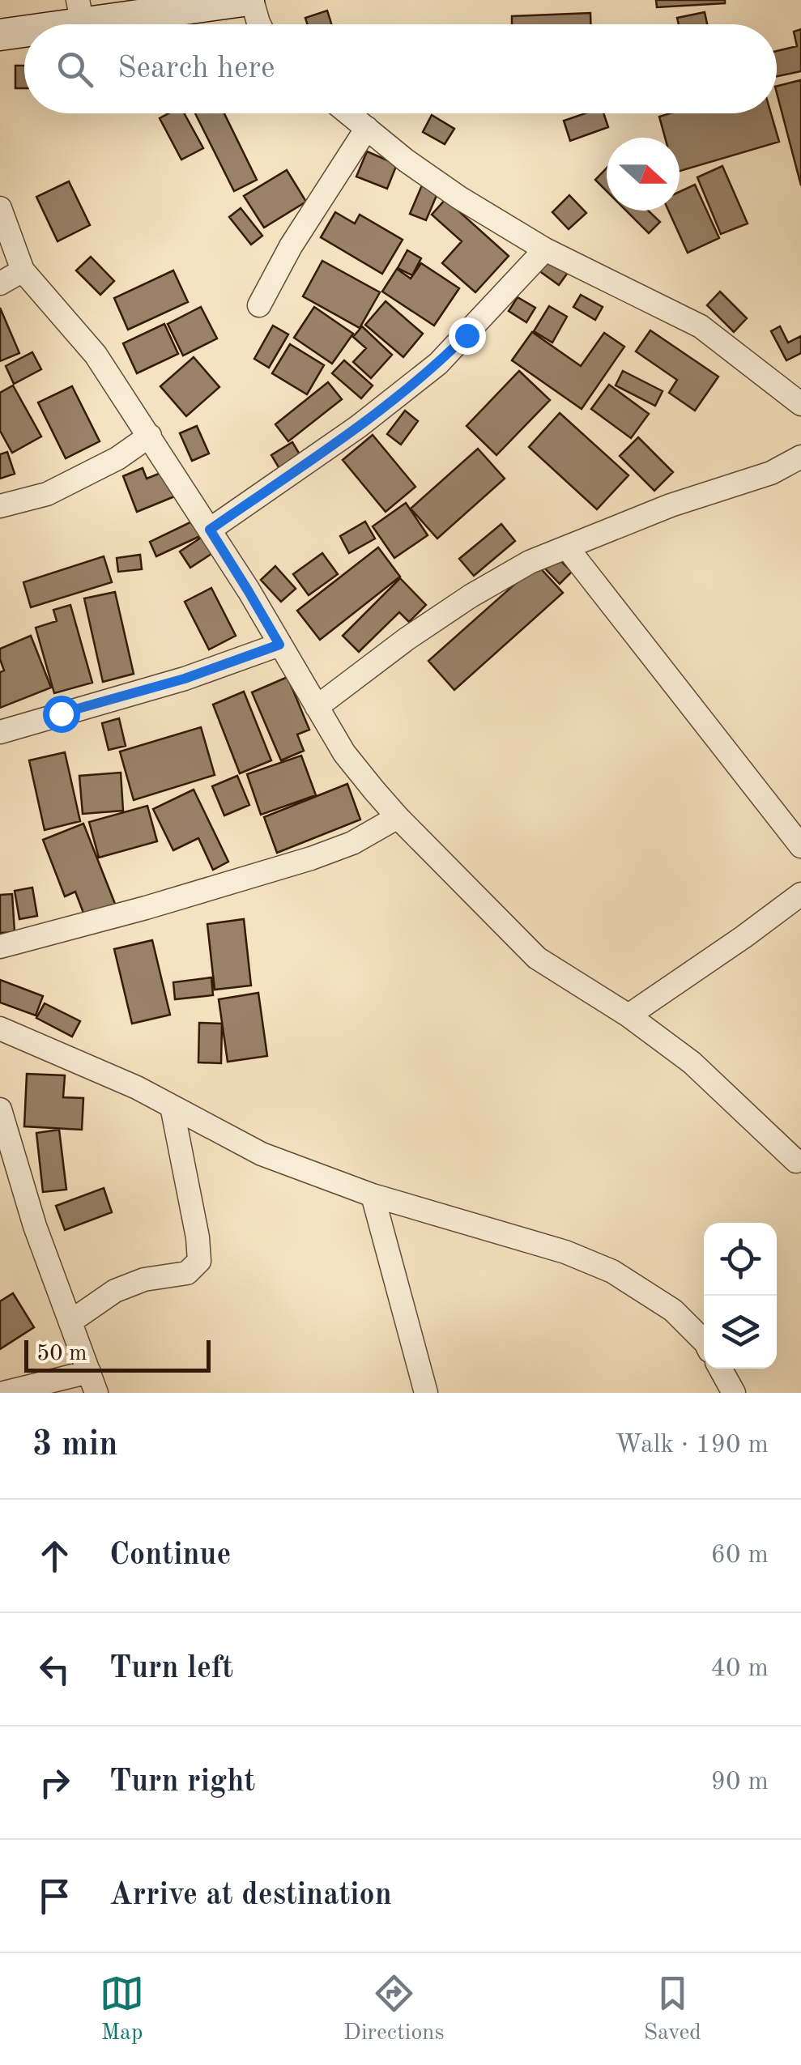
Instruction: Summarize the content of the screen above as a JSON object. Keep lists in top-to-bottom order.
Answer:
{
  "scale_bar": "50 m",
  "north": "right",
  "page": {
    "search": "Search here",
    "scale": "50 m",
    "heading": ["3 min", "Walk · 190 m"],
    "list": [
      ["Continue", "60 m"],
      ["Turn left", "40 m"],
      ["Turn right", "90 m"],
      "Arrive at destination"
    ],
    "nav": ["Map", "Directions", "Saved"]
  }
}
